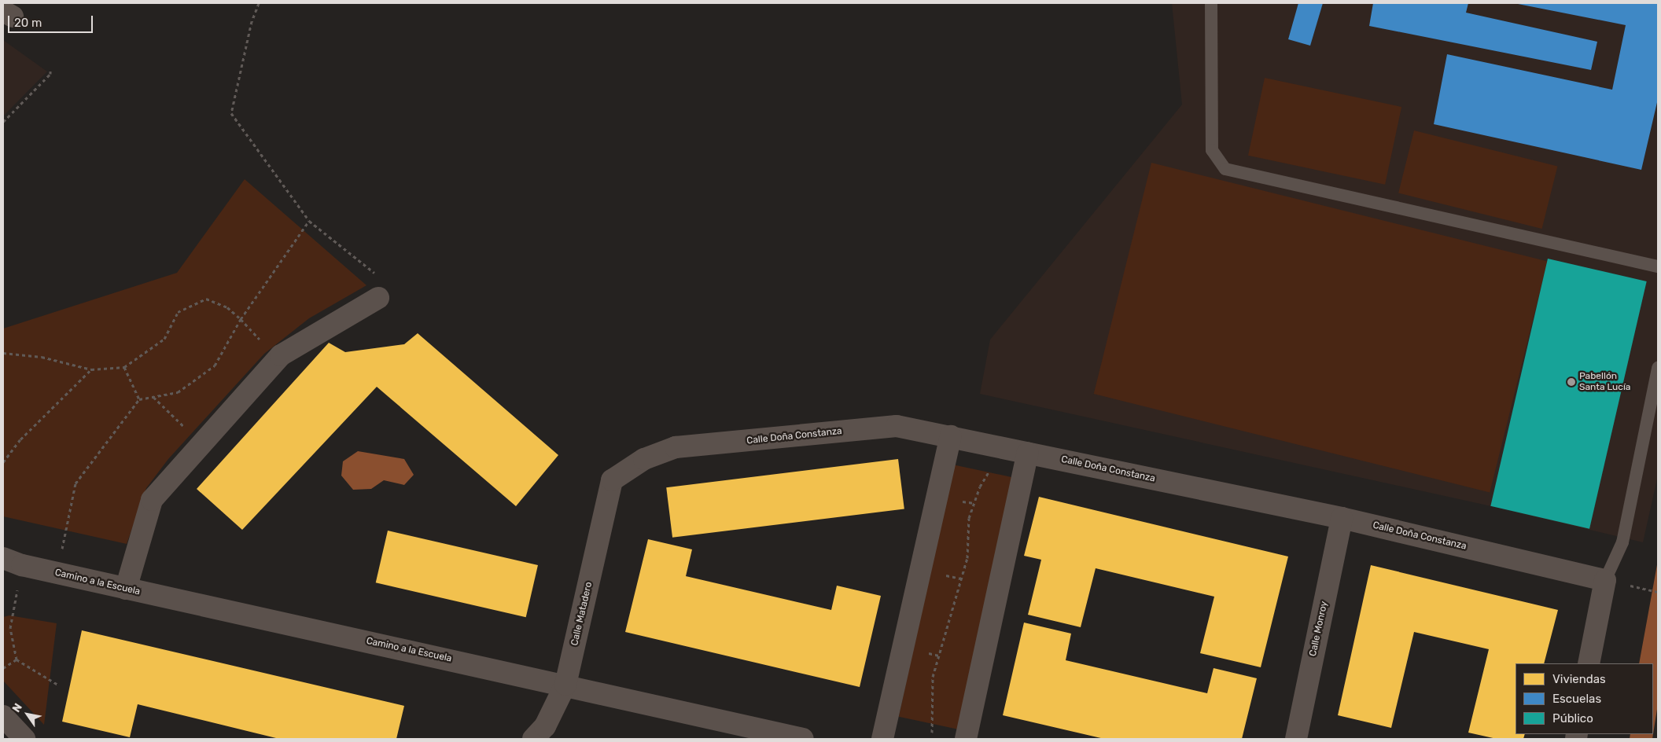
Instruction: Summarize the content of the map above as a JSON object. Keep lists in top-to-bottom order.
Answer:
{
  "streets": {
    "street": [
      "Calle Doña Constanza",
      "Camino a la Escuela",
      "Calle Matadero",
      "Calle Monroy"
    ]
  },
  "crossings": [
    ["Calle Doña Constanza", "Calle Matadero"],
    ["Calle Doña Constanza", "Calle Monroy"],
    ["Camino a la Escuela", "Calle Matadero"]
  ],
  "places": ["Pabellón Santa Lucía"],
  "legend": ["Viviendas", "Escuelas", "Público"],
  "scale_bar": "20 m",
  "north": "top left"
}
